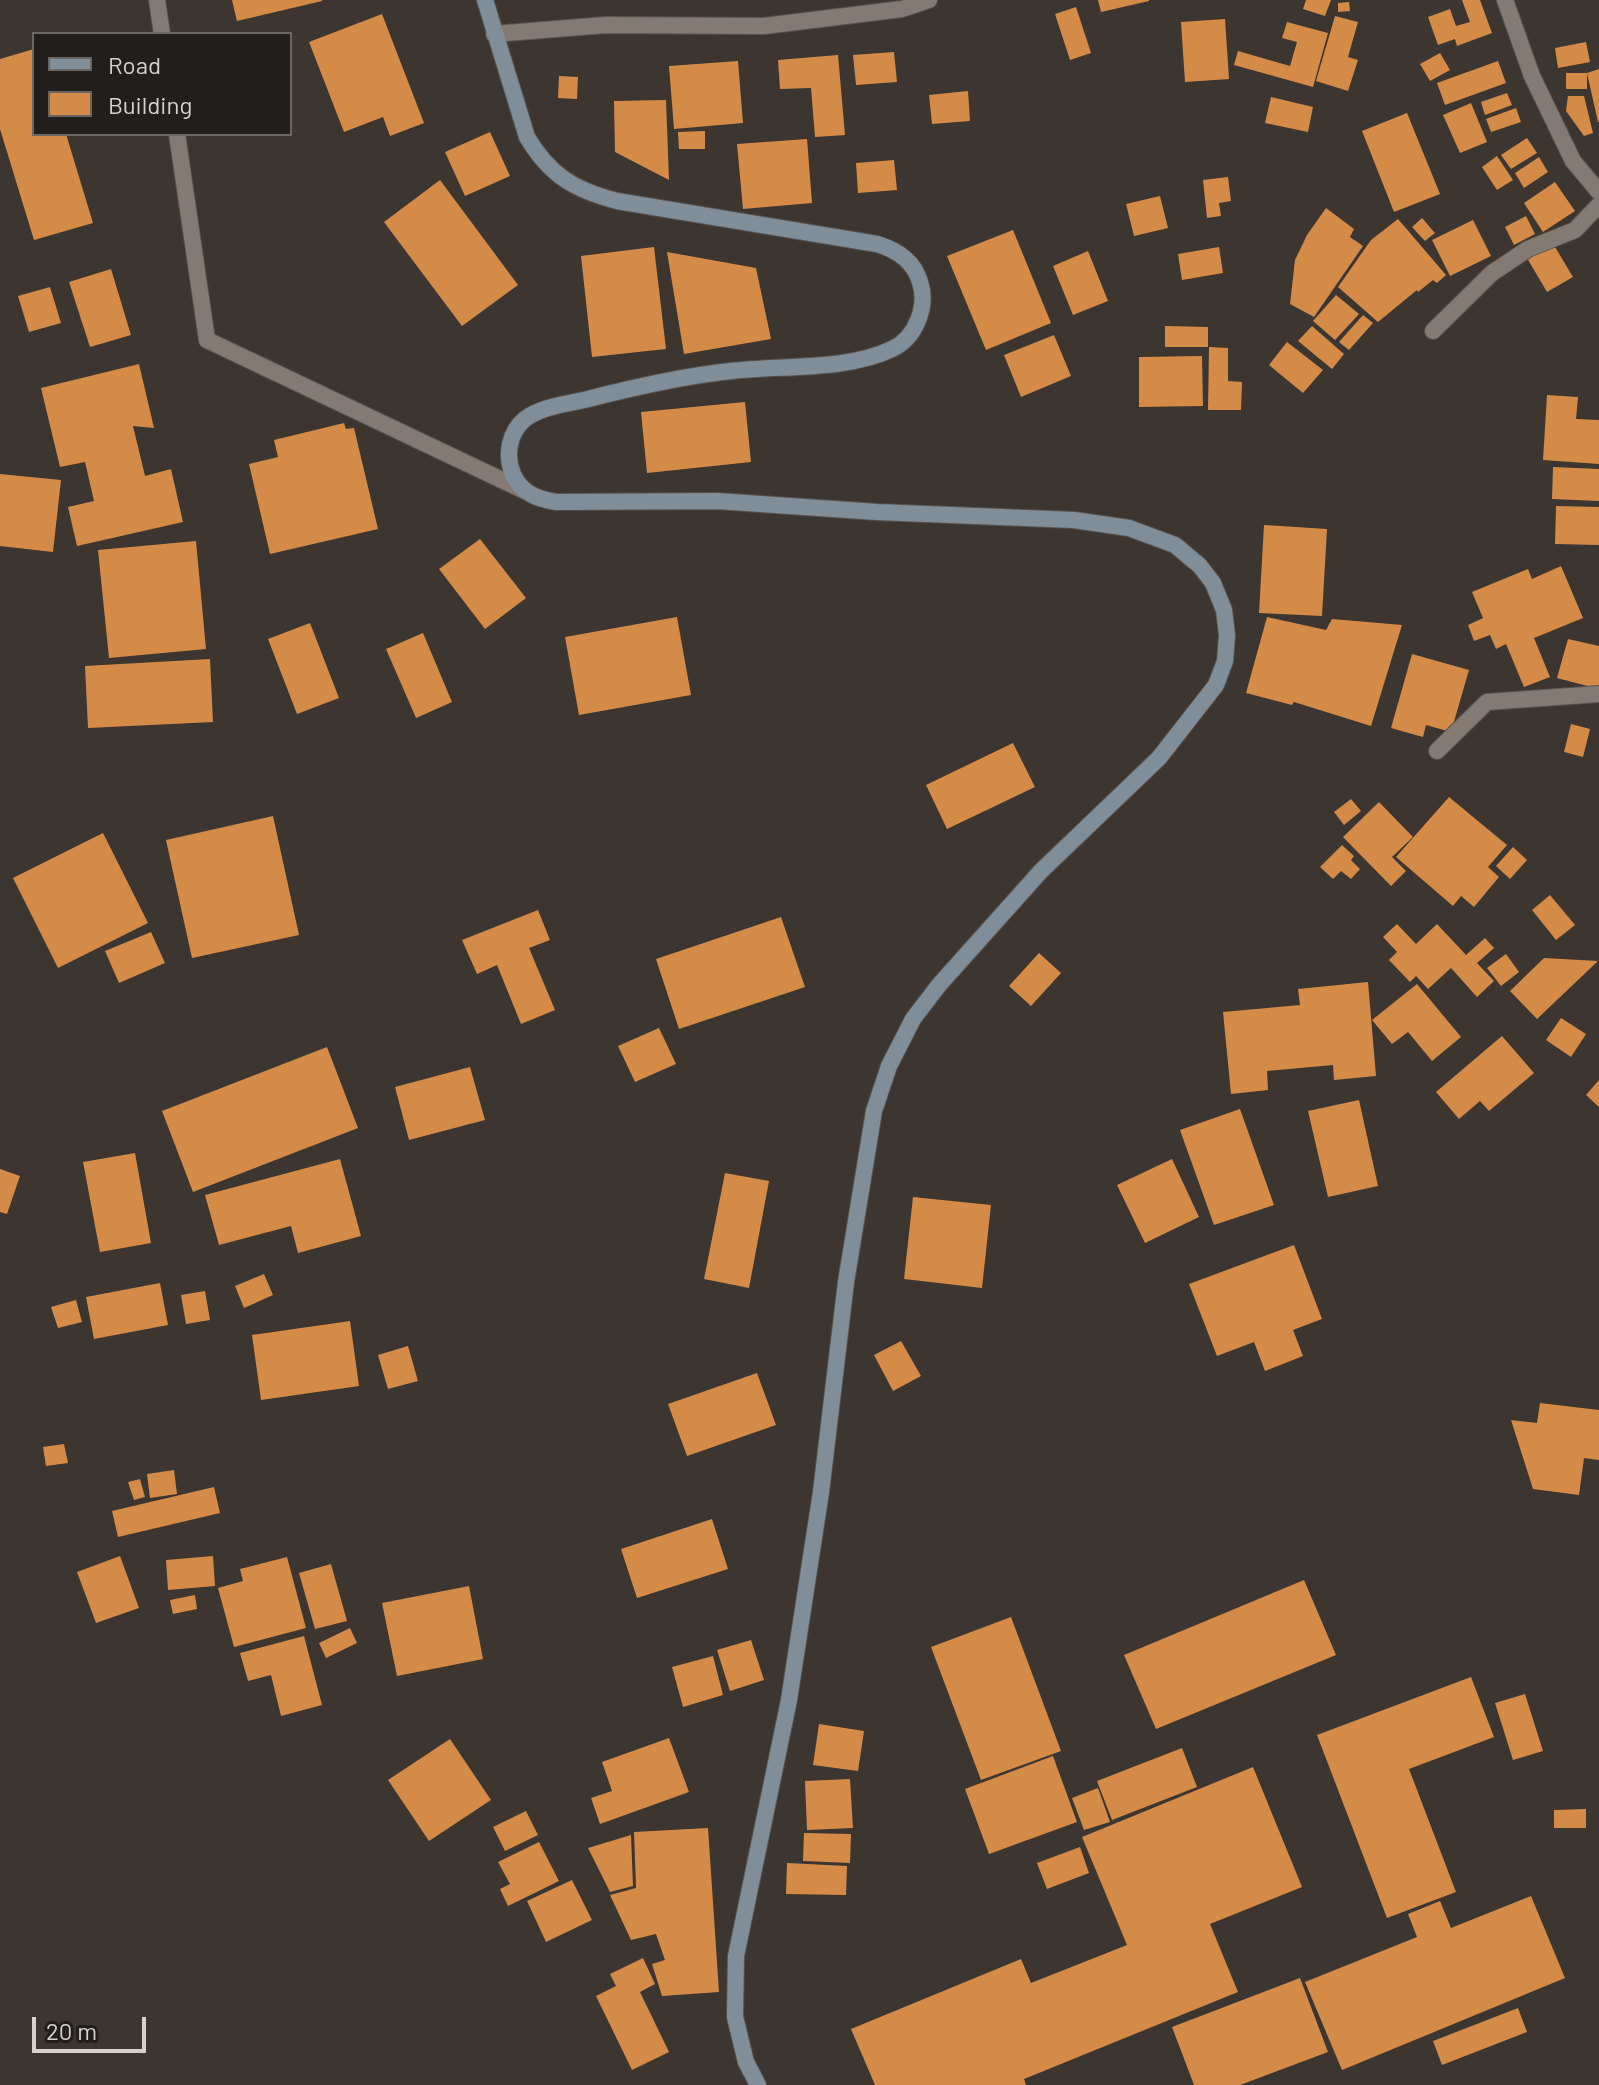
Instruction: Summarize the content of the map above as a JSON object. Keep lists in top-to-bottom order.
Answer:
{
  "legend": ["Road", "Building"],
  "scale_bar": "20 m"
}
